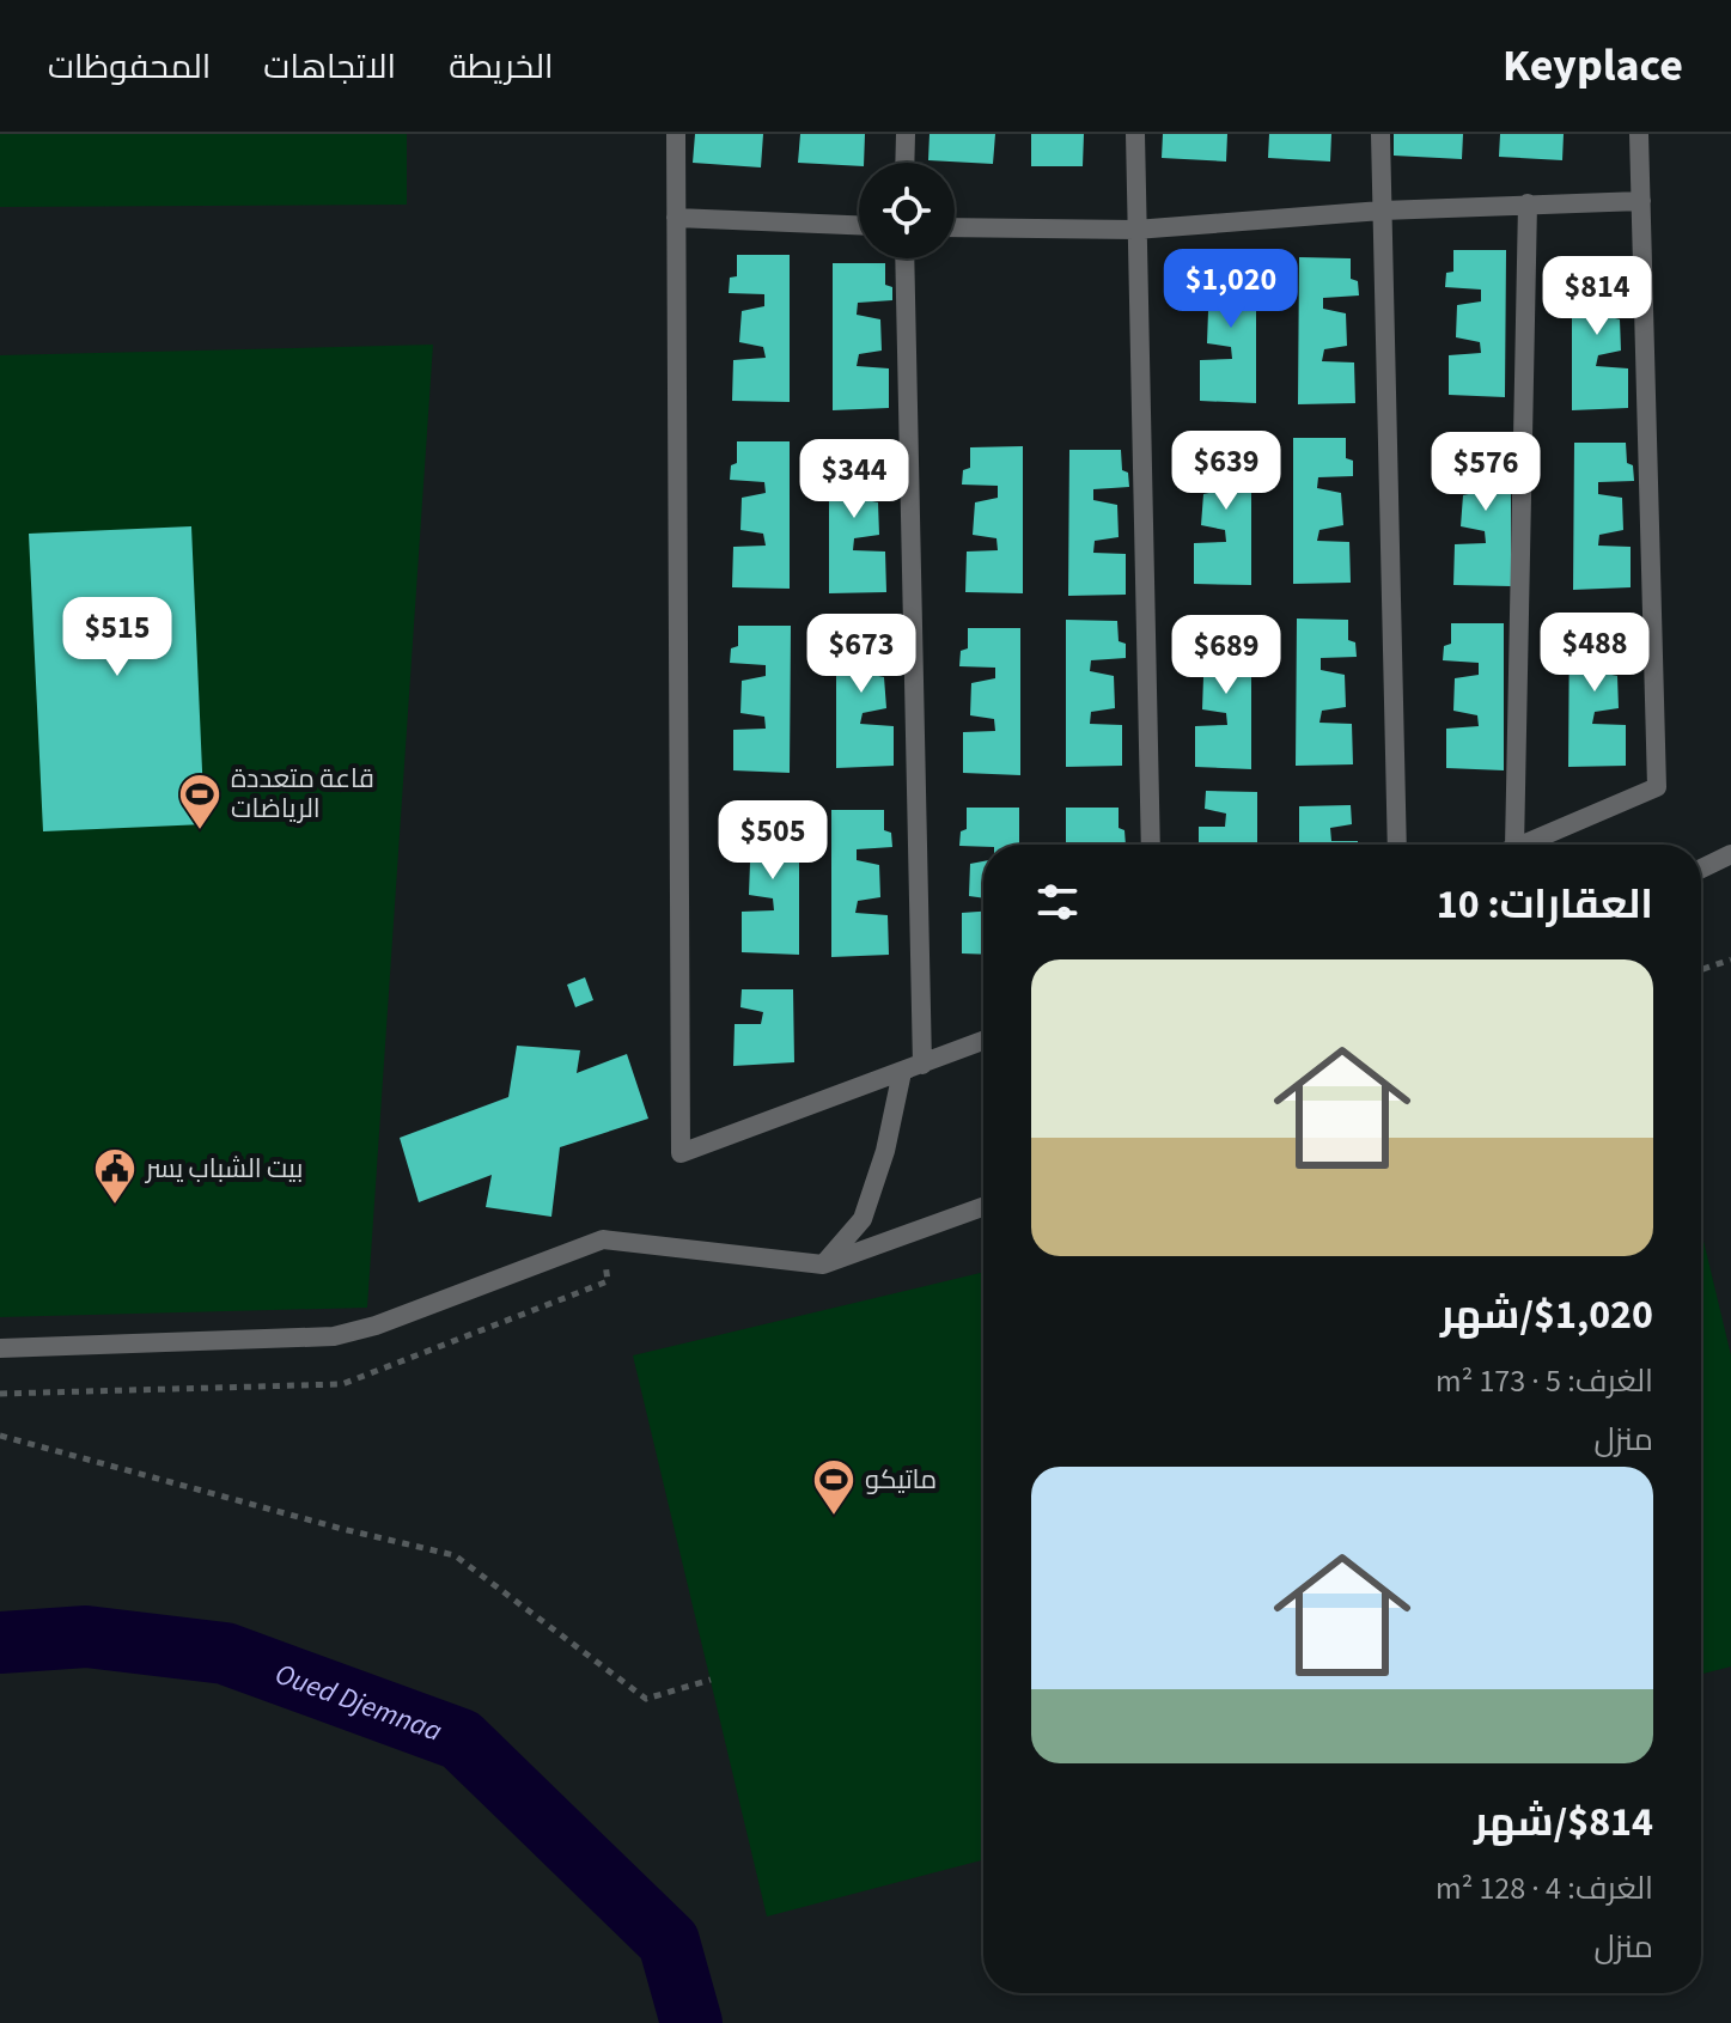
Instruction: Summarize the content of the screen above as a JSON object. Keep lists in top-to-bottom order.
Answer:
{
  "water": ["Oued Djemnaa"],
  "places": {
    "sports": ["قاعة متعددة الرياضات", "ماتيكو"],
    "public building": ["بيت الشباب يسر"]
  },
  "page": {
    "header": "Keyplace",
    "nav": ["الخريطة", "الاتجاهات", "المحفوظات"],
    "price": [
      "$1,020",
      "$814",
      "$639",
      "$576",
      "$344",
      "$515",
      "$488",
      "$673",
      "$689",
      "$505"
    ],
    "heading": "العقارات: 10",
    "list": [
      {
        "name": "$1,020/شهر",
        "note": "الغرف: 5 · 173 m² · منزل"
      },
      {
        "name": "$814/شهر",
        "note": "الغرف: 4 · 128 m² · منزل"
      }
    ]
  }
}
